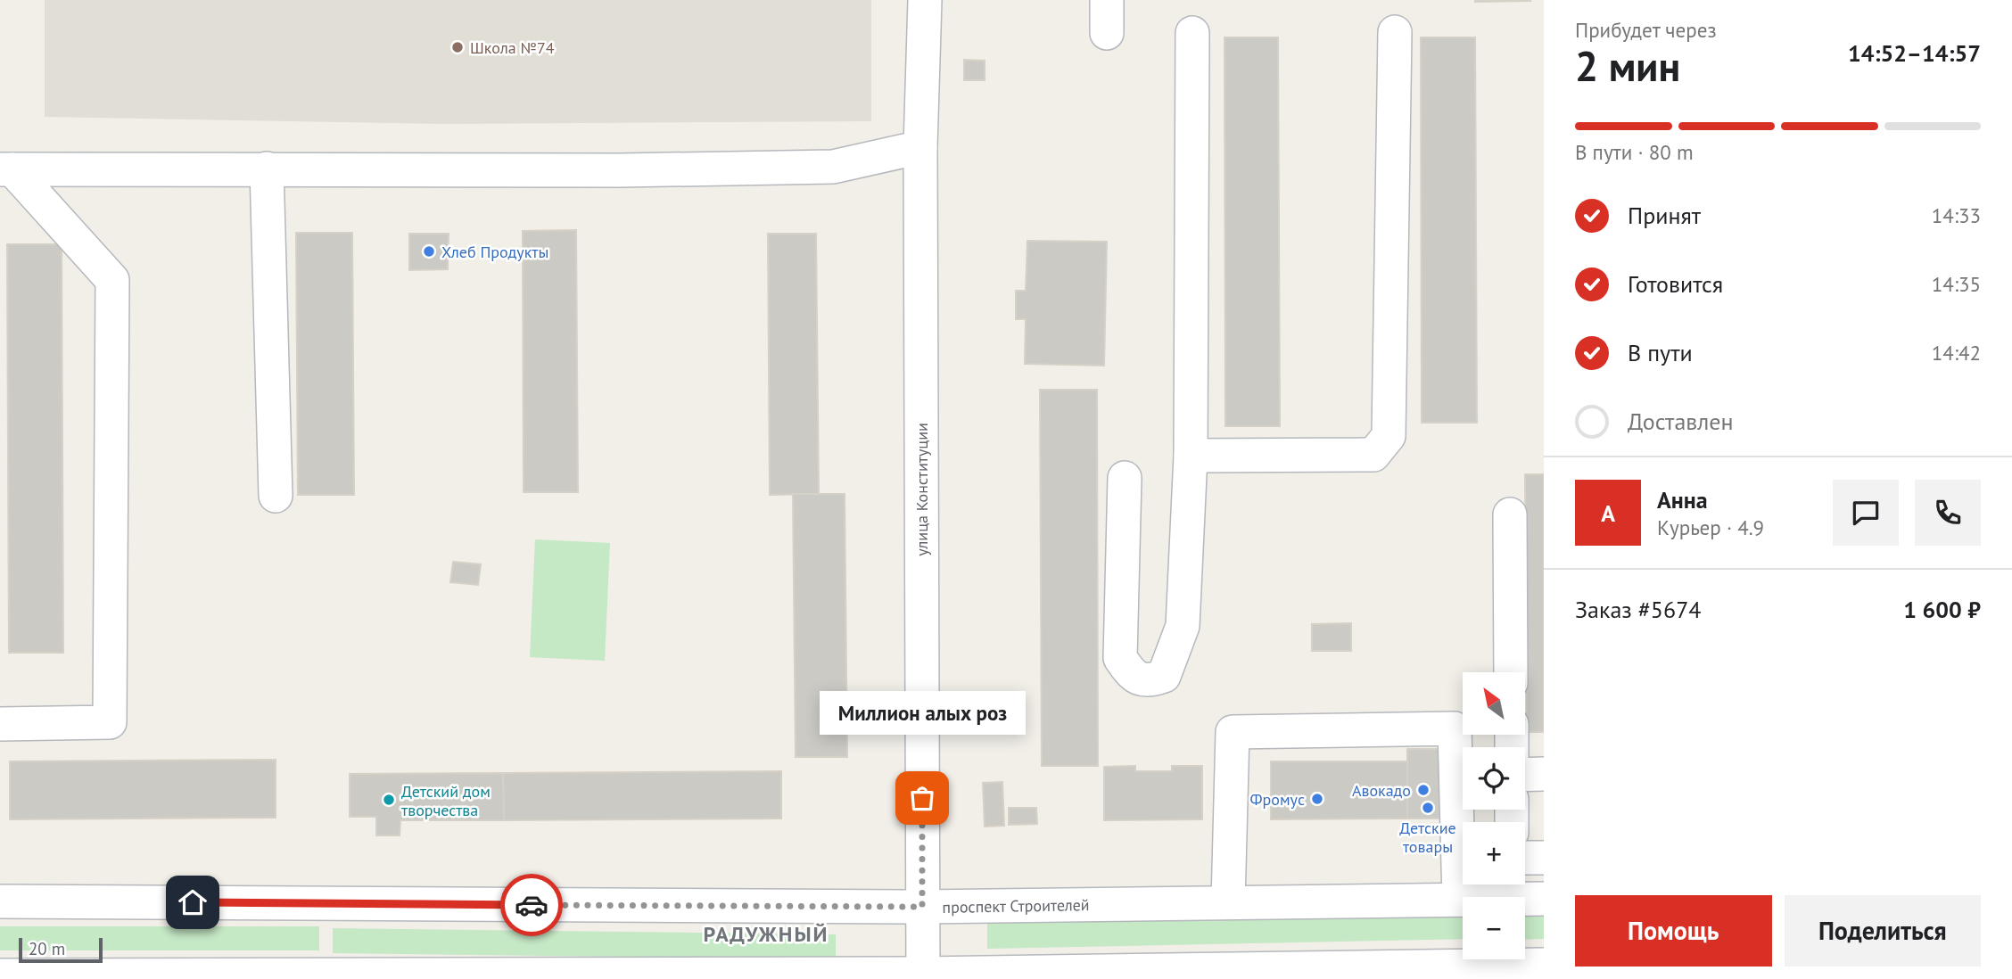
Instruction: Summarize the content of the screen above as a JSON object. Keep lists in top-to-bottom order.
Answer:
{
  "streets": {
    "street": ["улица Конституции", "проспект Строителей"]
  },
  "crossings": [
    ["улица Конституции", "проспект Строителей"]
  ],
  "districts": ["РАДУЖНЫЙ"],
  "places": [
    "Школа №74",
    "Хлеб Продукты",
    "Авокадо",
    "Миллион алых роз",
    "Фромус",
    "Детский дом творчества",
    "Детские товары"
  ],
  "scale_bar": "20 m",
  "north": "top left",
  "page": {
    "heading": ["2 мин", "Прибудет через", "14:52–14:57"],
    "panel": [
      "Анна",
      "Курьер · 4.9",
      "Заказ #5674",
      "1 600 ₽"
    ],
    "bar": "В пути · 80 m",
    "list": [
      ["Принят", "14:33"],
      ["Готовится", "14:35"],
      ["В пути", "14:42"],
      "Доставлен"
    ],
    "round": "А",
    "map_buttons": ["+", "−"],
    "bubble": "Миллион алых роз",
    "buttons": ["Помощь", "Поделиться"],
    "scale": "20 m"
  }
}
